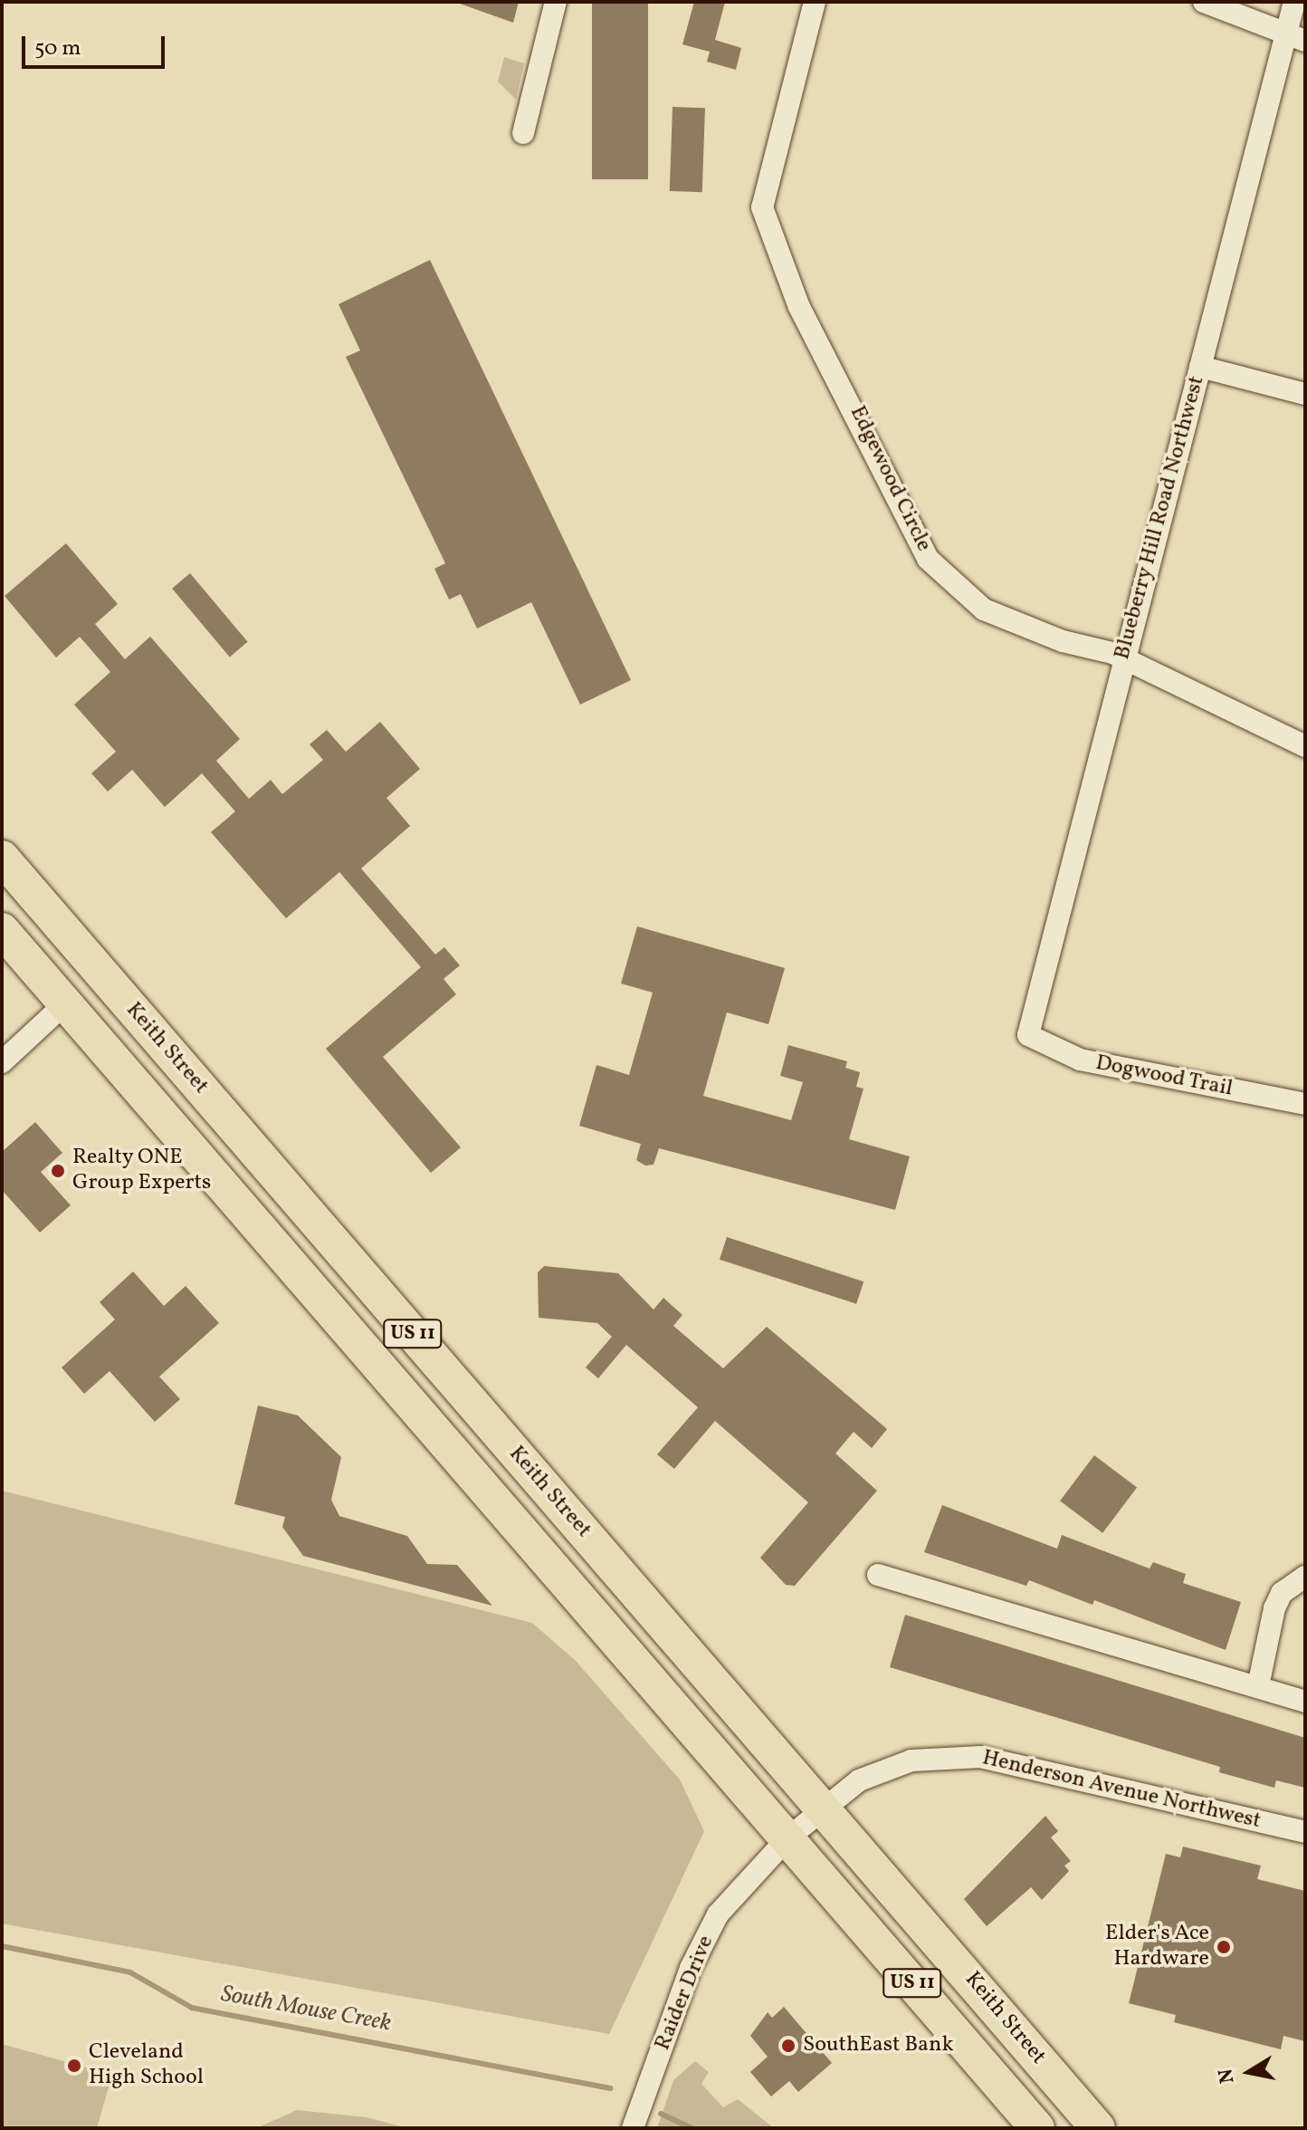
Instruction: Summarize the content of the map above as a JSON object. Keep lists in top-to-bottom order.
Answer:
{
  "streets": {
    "main road": ["Keith Street", "US 11"],
    "street": [
      "Edgewood Circle",
      "Blueberry Hill Road Northwest",
      "Dogwood Trail",
      "Henderson Avenue Northwest",
      "Raider Drive"
    ]
  },
  "crossings": [
    ["Edgewood Circle", "Blueberry Hill Road Northwest"],
    ["Blueberry Hill Road Northwest", "Dogwood Trail"],
    ["Keith Street", "Henderson Avenue Northwest"],
    ["Keith Street", "Raider Drive"],
    ["Henderson Avenue Northwest", "Raider Drive"]
  ],
  "water": ["South Mouse Creek"],
  "places": [
    "Realty ONE Group Experts",
    "Elder's Ace Hardware",
    "SouthEast Bank",
    "Cleveland High School"
  ],
  "scale_bar": "50 m",
  "north": "left"
}
